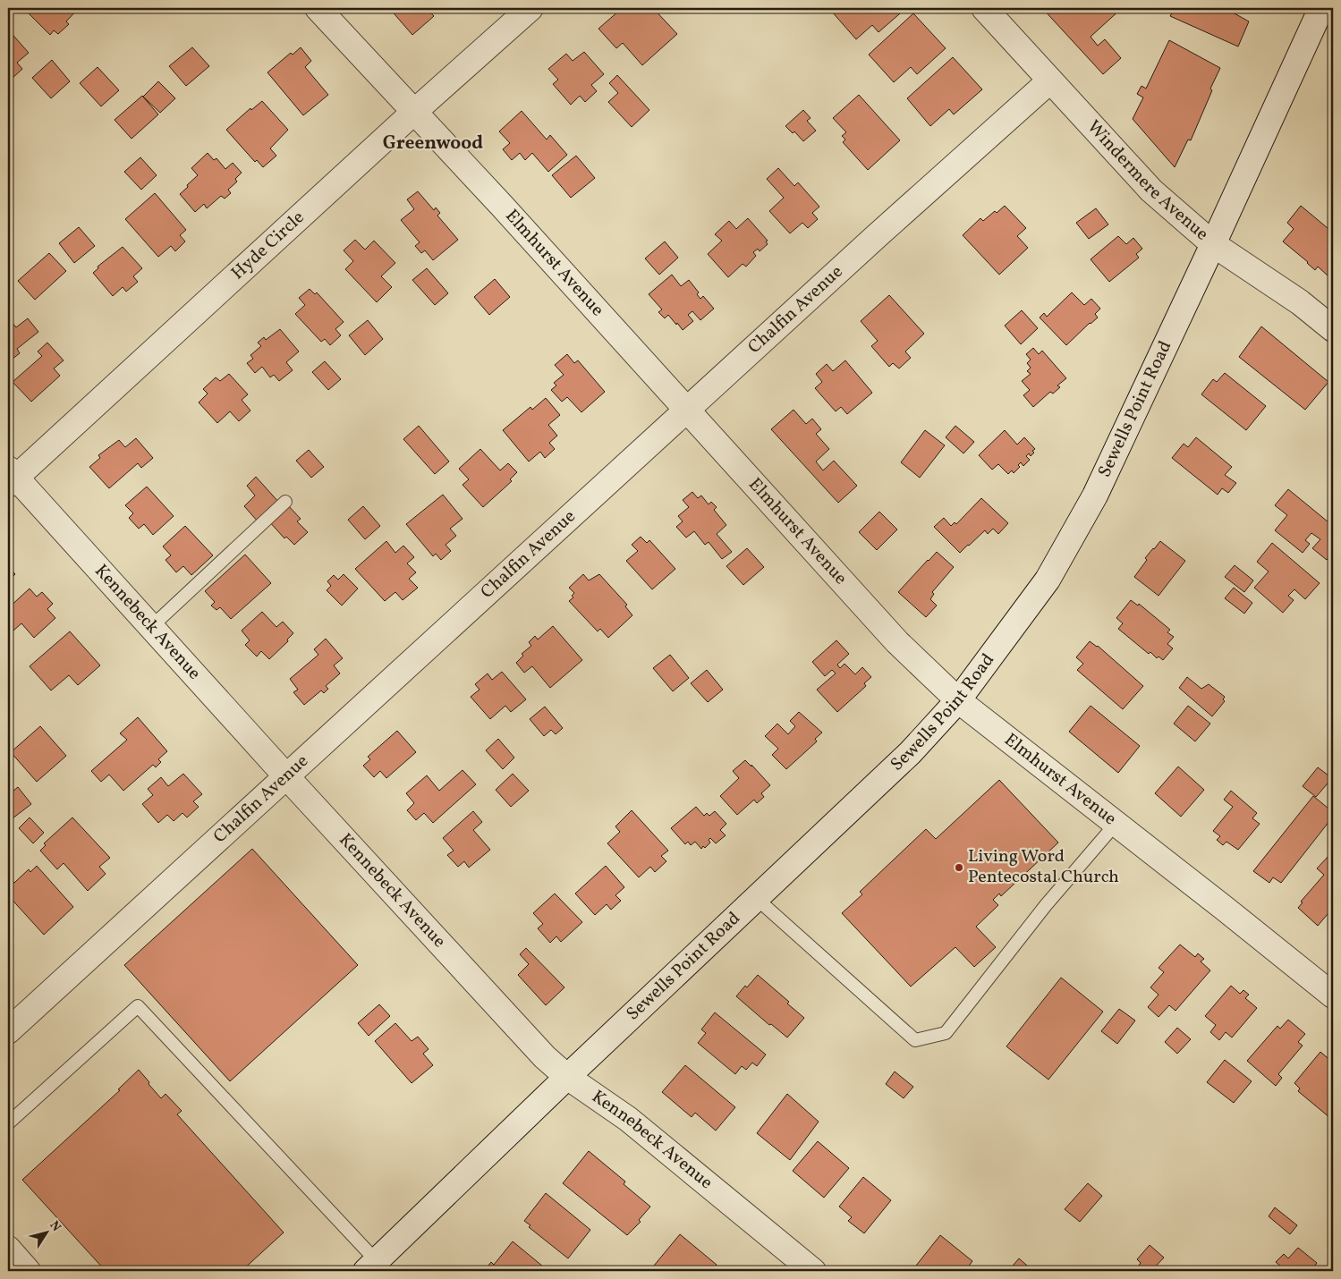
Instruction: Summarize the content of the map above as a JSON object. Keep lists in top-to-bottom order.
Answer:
{
  "streets": {
    "street": [
      "Windermere Avenue",
      "Hyde Circle",
      "Elmhurst Avenue",
      "Chalfin Avenue",
      "Sewells Point Road",
      "Kennebeck Avenue"
    ]
  },
  "crossings": [
    ["Windermere Avenue", "Chalfin Avenue"],
    ["Windermere Avenue", "Sewells Point Road"],
    ["Hyde Circle", "Elmhurst Avenue"],
    ["Hyde Circle", "Kennebeck Avenue"],
    ["Elmhurst Avenue", "Chalfin Avenue"],
    ["Elmhurst Avenue", "Sewells Point Road"],
    ["Chalfin Avenue", "Kennebeck Avenue"],
    ["Sewells Point Road", "Kennebeck Avenue"]
  ],
  "districts": ["Greenwood"],
  "places": ["Living Word Pentecostal Church"],
  "north": "top right"
}
